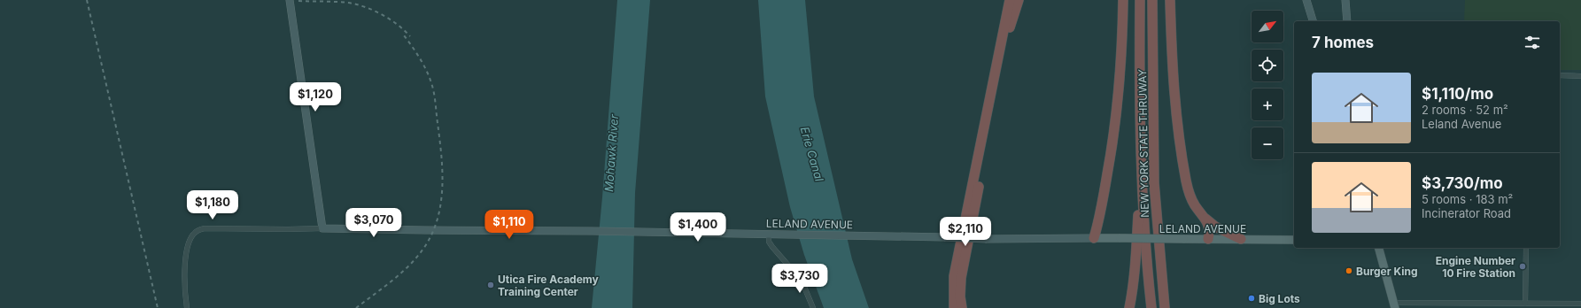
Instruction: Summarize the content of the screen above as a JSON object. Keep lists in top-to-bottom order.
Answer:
{
  "streets": {
    "highway": ["NEW YORK STATE THRUWAY"],
    "main road": ["LELAND AVENUE"]
  },
  "water": ["Mohawk River", "Erie Canal"],
  "places": [
    "Engine Number 10 Fire Station",
    "Burger King",
    "Utica Fire Academy Training Center",
    "Big Lots"
  ],
  "north": "top right",
  "page": {
    "map_buttons": ["+", "−"],
    "heading": "7 homes",
    "list": [
      {
        "name": "$1,110/mo",
        "note": "2 rooms · 52 m² · Leland Avenue"
      },
      {
        "name": "$3,730/mo",
        "note": "5 rooms · 183 m² · Incinerator Road"
      }
    ],
    "price": [
      "$1,120",
      "$1,180",
      "$3,070",
      "$1,110",
      "$1,400",
      "$2,110",
      "$3,730"
    ]
  }
}
